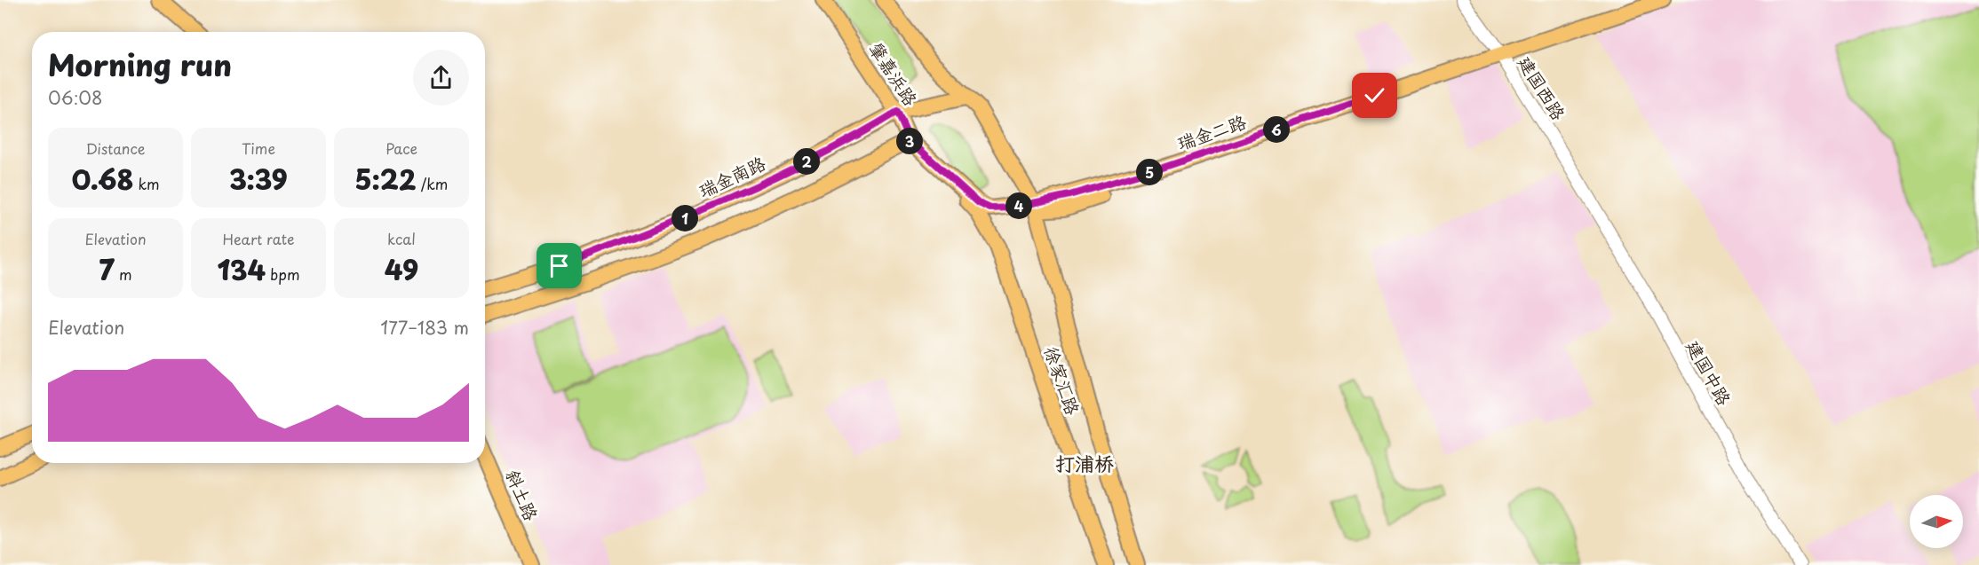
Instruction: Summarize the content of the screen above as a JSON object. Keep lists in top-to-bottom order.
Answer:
{
  "streets": {
    "main road": [
      "肇嘉浜路",
      "瑞金南路",
      "徐家汇路",
      "斜土路"
    ],
    "street": ["建国西路", "建国中路"]
  },
  "crossings": [
    ["肇嘉浜路", "瑞金南路"],
    ["肇嘉浜路", "徐家汇路"],
    ["建国西路", "建国中路"]
  ],
  "districts": ["打浦桥"],
  "north": "right",
  "page": {
    "heading": ["Morning run", "06:08"],
    "pins": [
      "6",
      "3",
      "2",
      "5",
      "4",
      "1"
    ],
    "stats": [
      ["Distance", "0.68 km"],
      ["Time", "3:39"],
      ["Pace", "5:22 /km"],
      ["Elevation", "7 m"],
      ["Heart rate", "134 bpm"],
      ["kcal", "49"]
    ],
    "chart": ["Elevation", "177–183 m"]
  }
}
